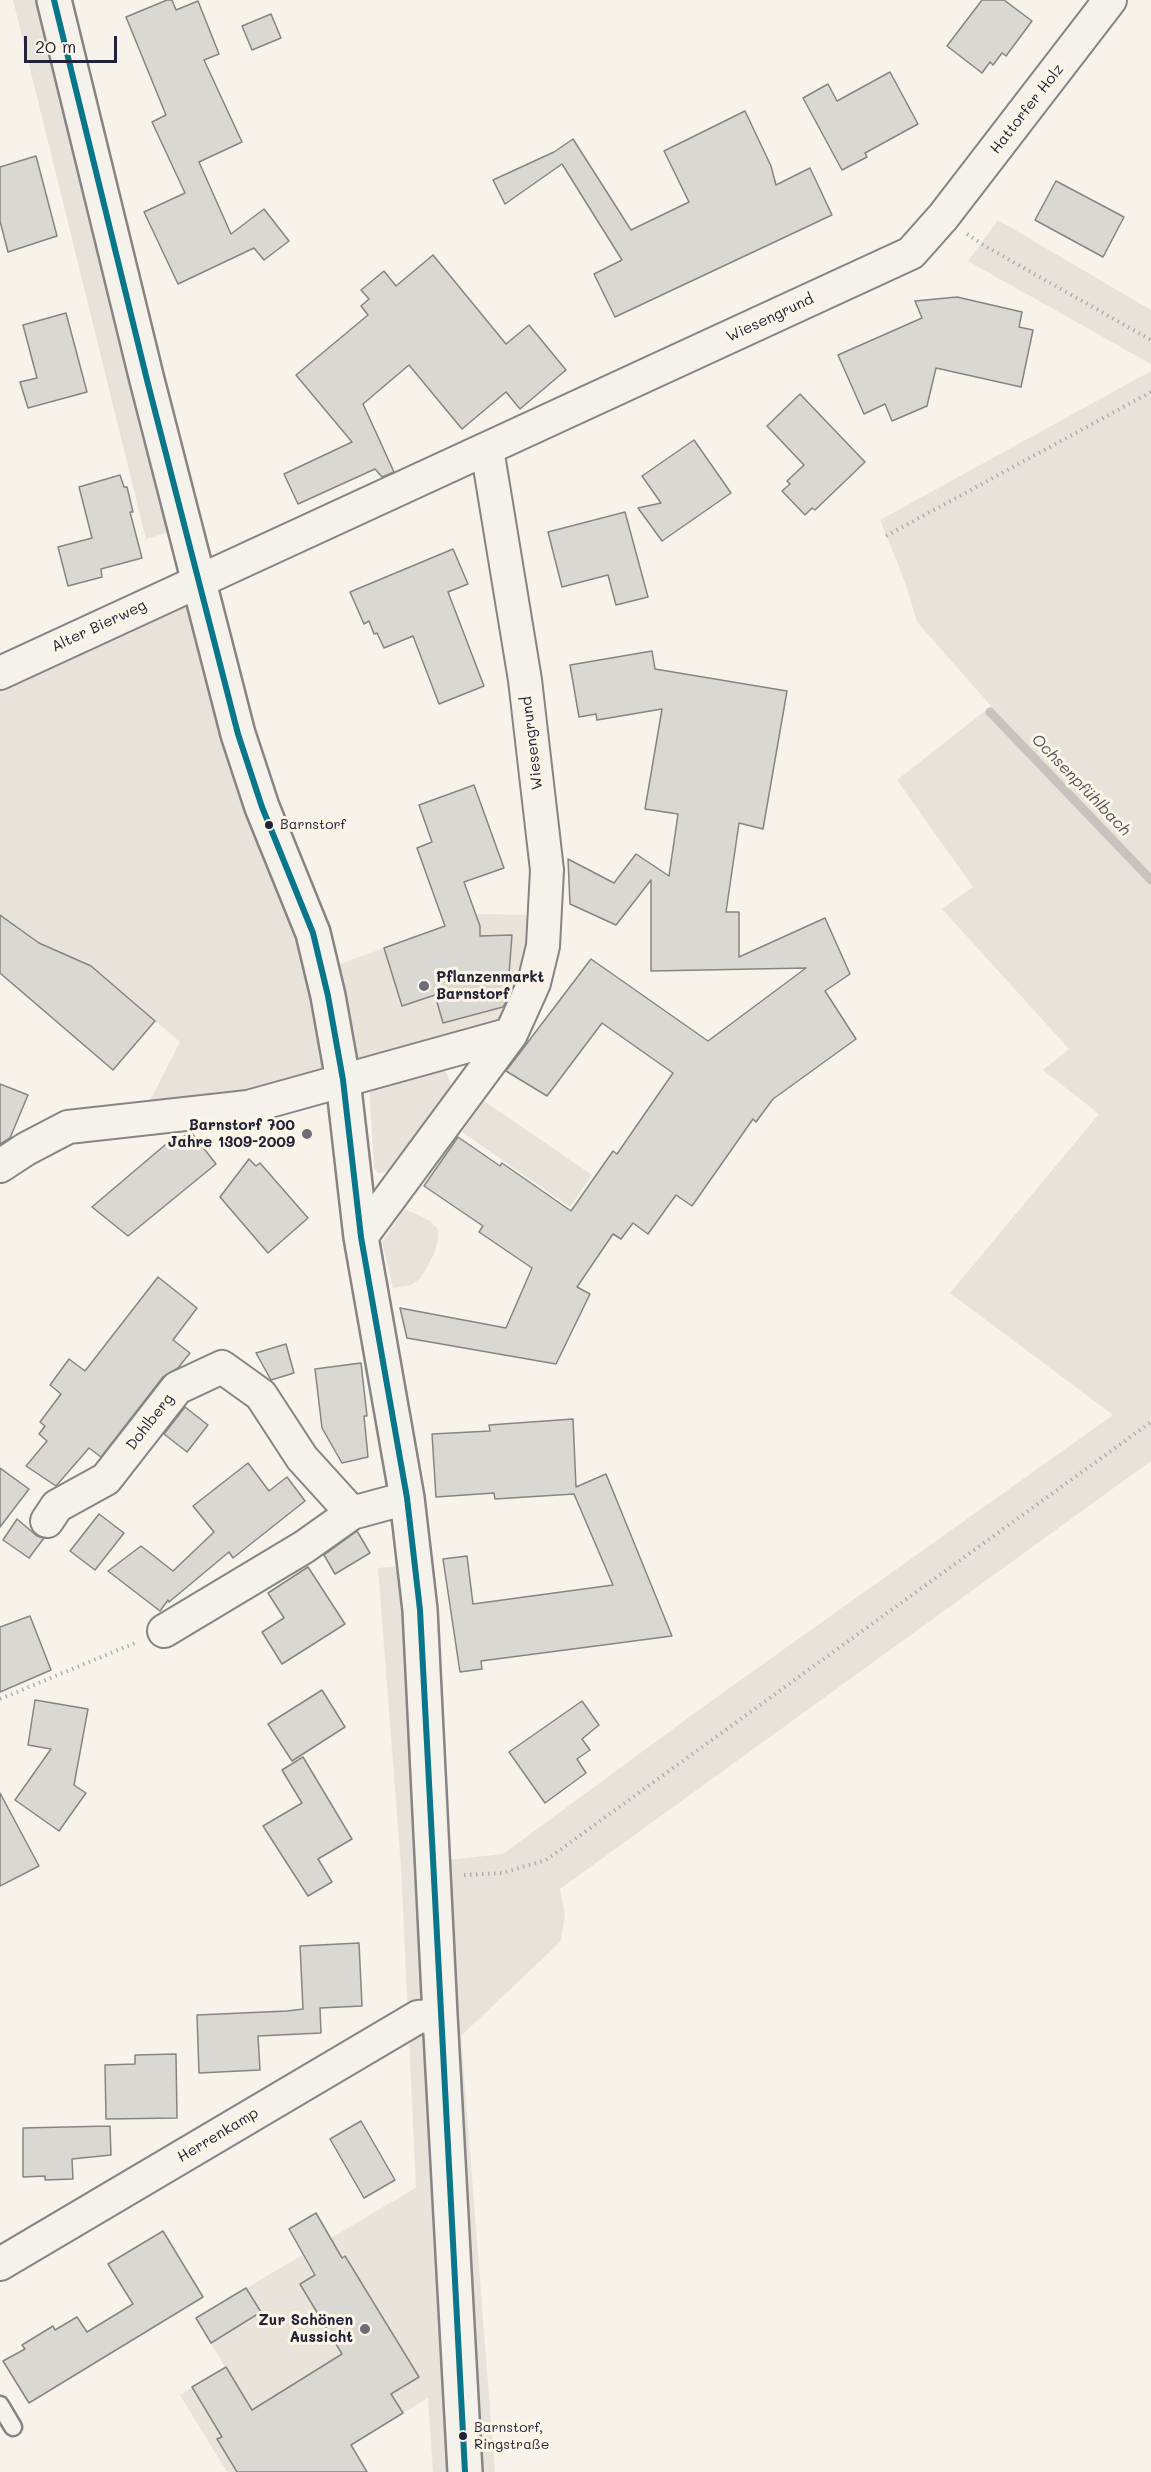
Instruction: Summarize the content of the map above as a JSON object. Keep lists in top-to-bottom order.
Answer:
{
  "streets": {
    "street": [
      "Hattorfer Holz",
      "Wiesengrund",
      "Alter Bierweg",
      "Dohlberg",
      "Herrenkamp"
    ]
  },
  "crossings": [
    ["Hattorfer Holz", "Wiesengrund"],
    ["Wiesengrund", "Alter Bierweg"]
  ],
  "water": ["Ochsenpfühlbach"],
  "places": [
    "Barnstorf",
    "Pflanzenmarkt Barnstorf",
    "Barnstorf 700 Jahre 1309-2009",
    "Zur Schönen Aussicht",
    "Barnstorf, Ringstraße"
  ],
  "scale_bar": "20 m"
}
